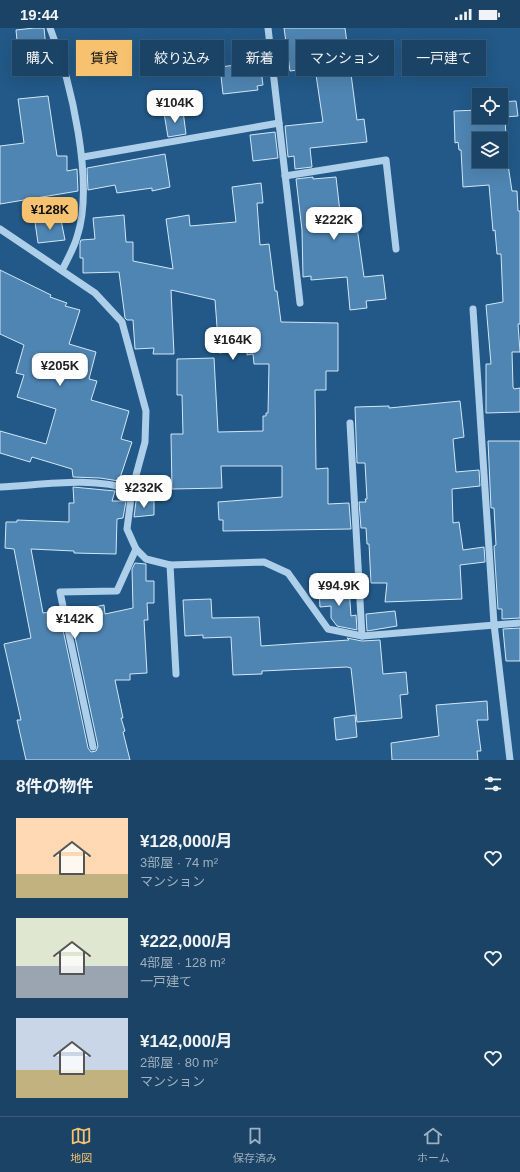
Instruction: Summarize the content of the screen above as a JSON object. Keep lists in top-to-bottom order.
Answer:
{
  "page": {
    "status": "19:44",
    "chip": [
      "購入",
      "賃貸",
      "絞り込み",
      "新着",
      "マンション",
      "一戸建て"
    ],
    "price": [
      "¥104K",
      "¥128K",
      "¥222K",
      "¥164K",
      "¥205K",
      "¥232K",
      "¥94.9K",
      "¥142K"
    ],
    "heading": "8件の物件",
    "list": [
      {
        "name": "¥128,000/月",
        "note": "3部屋 · 74 m² · マンション"
      },
      {
        "name": "¥222,000/月",
        "note": "4部屋 · 128 m² · 一戸建て"
      },
      {
        "name": "¥142,000/月",
        "note": "2部屋 · 80 m² · マンション"
      }
    ],
    "tabs": ["地図", "保存済み", "ホーム"]
  }
}
